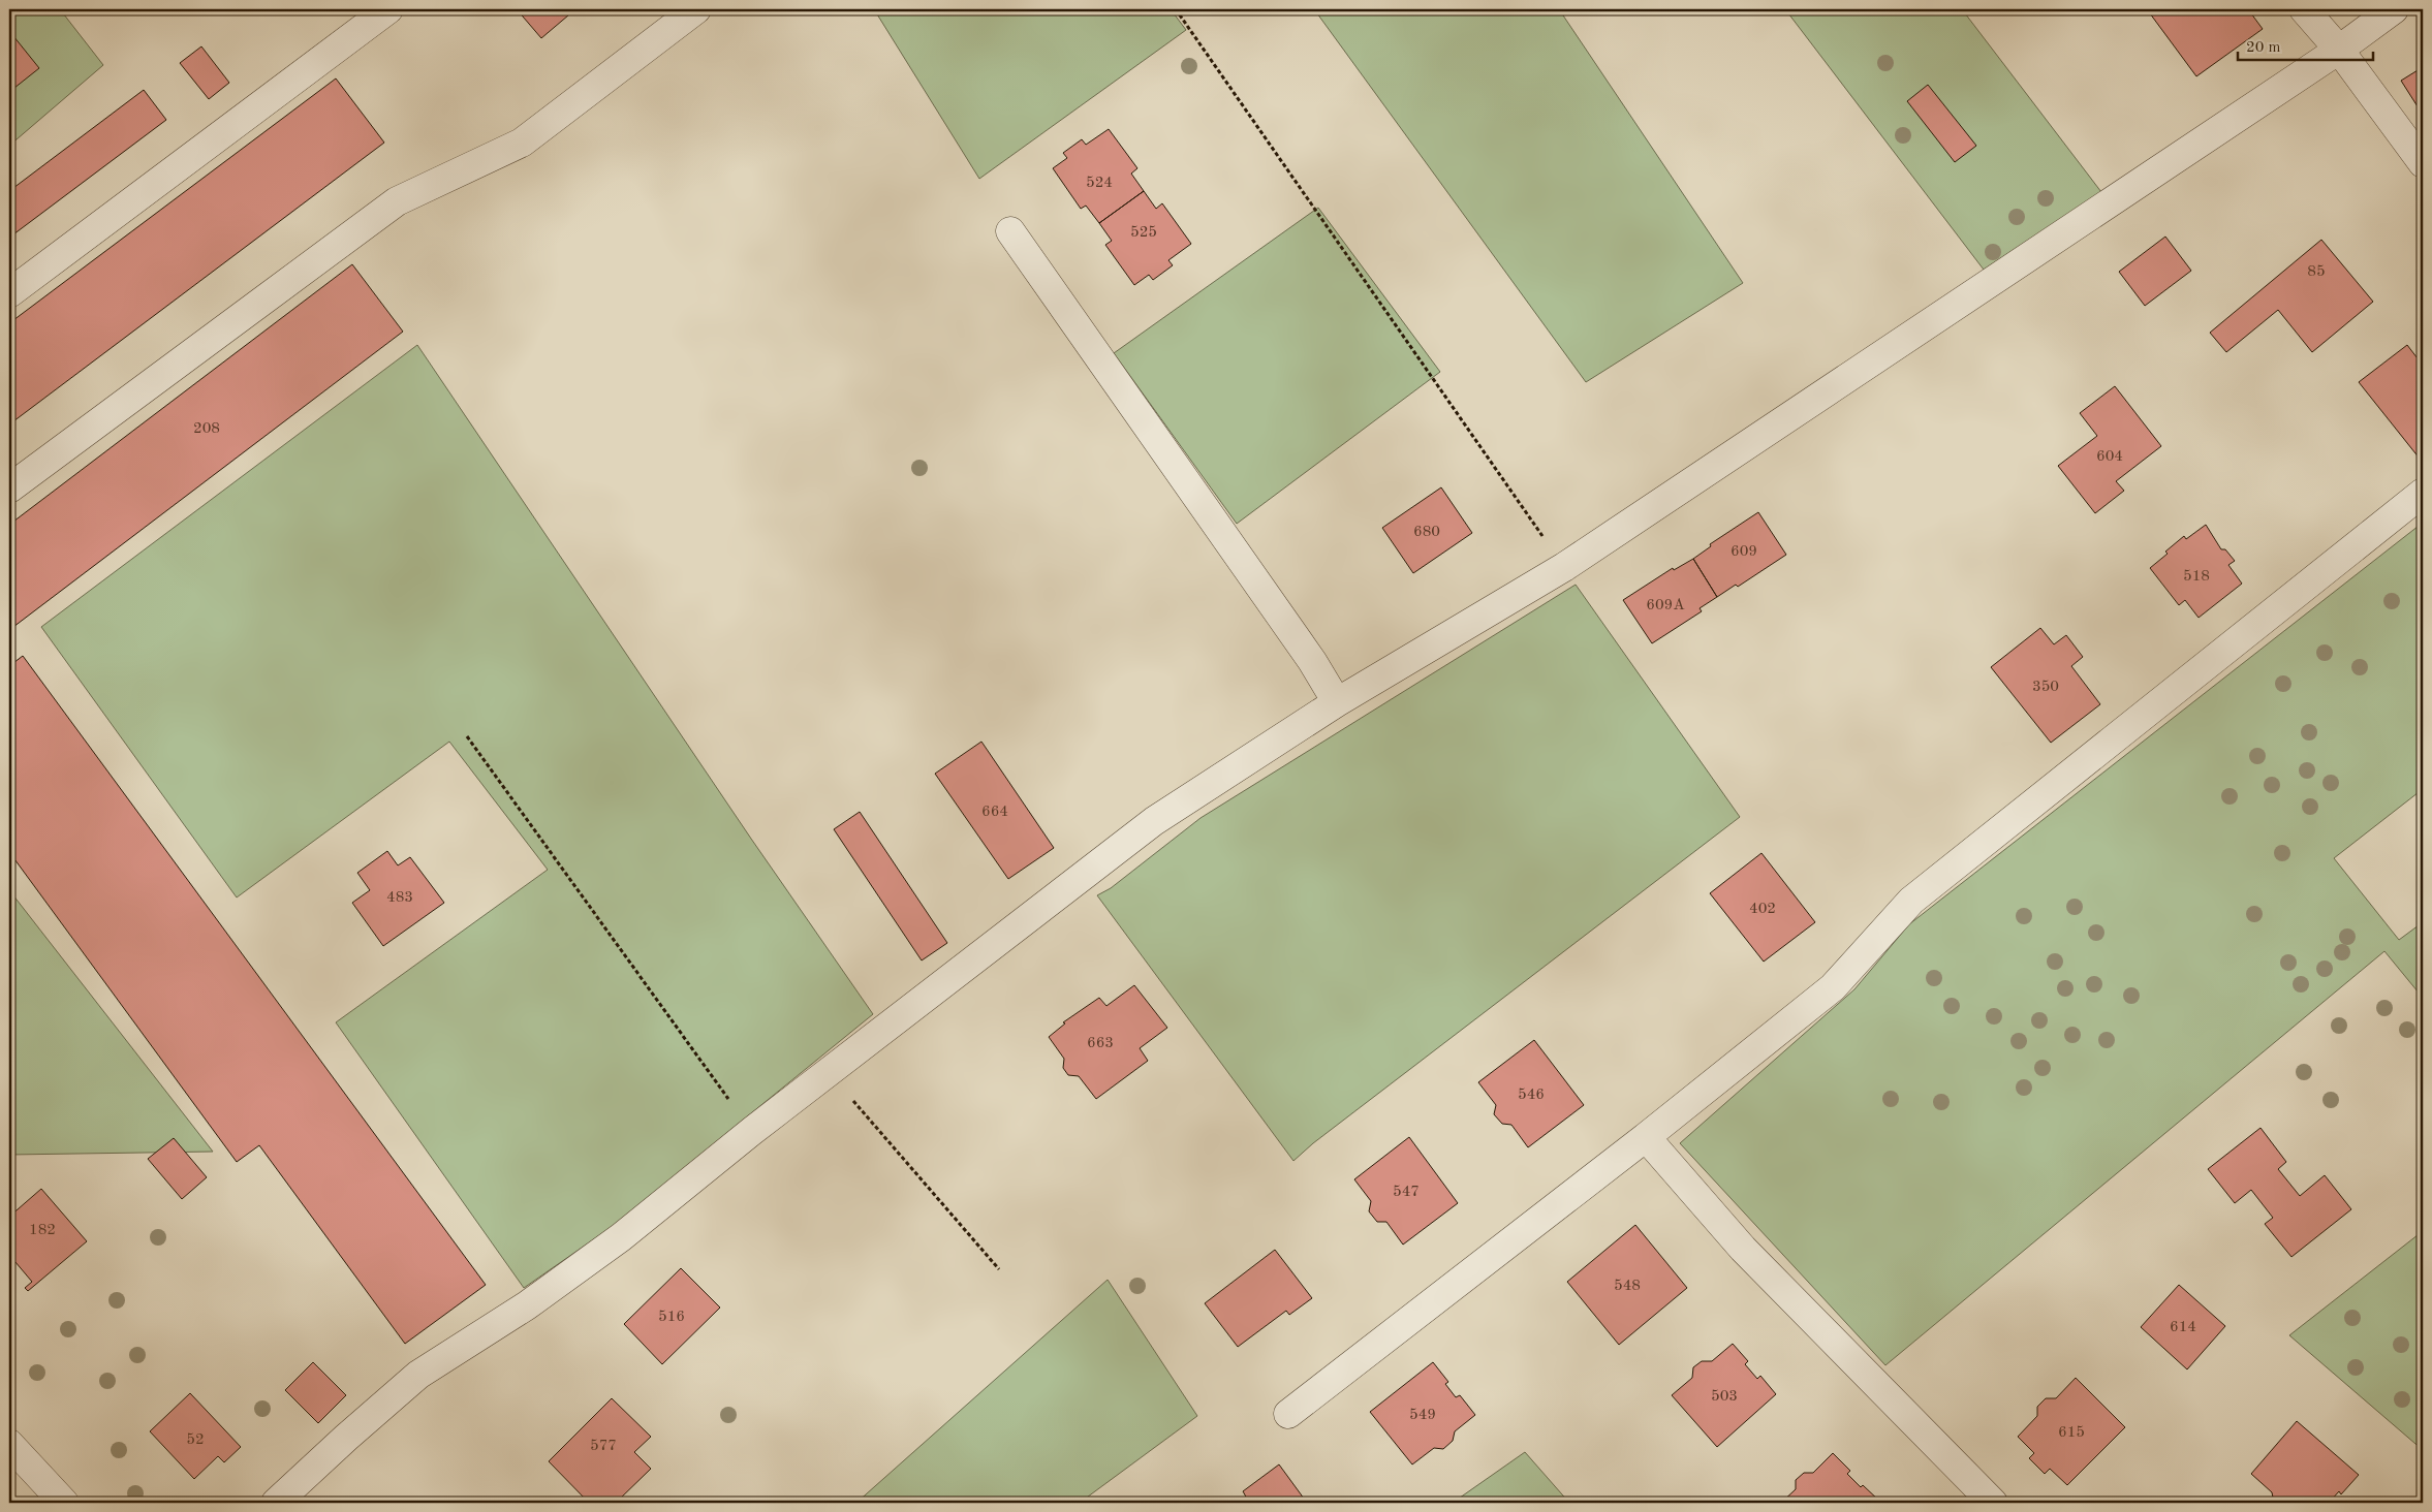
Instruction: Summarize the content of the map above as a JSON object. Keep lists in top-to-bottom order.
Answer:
{
  "house_numbers": [
    "524",
    "525",
    "85",
    "208",
    "604",
    "680",
    "609",
    "518",
    "609A",
    "350",
    "664",
    "483",
    "402",
    "663",
    "546",
    "547",
    "182",
    "548",
    "516",
    "614",
    "503",
    "549",
    "615",
    "52",
    "577"
  ],
  "scale_bar": "20 m"
}
